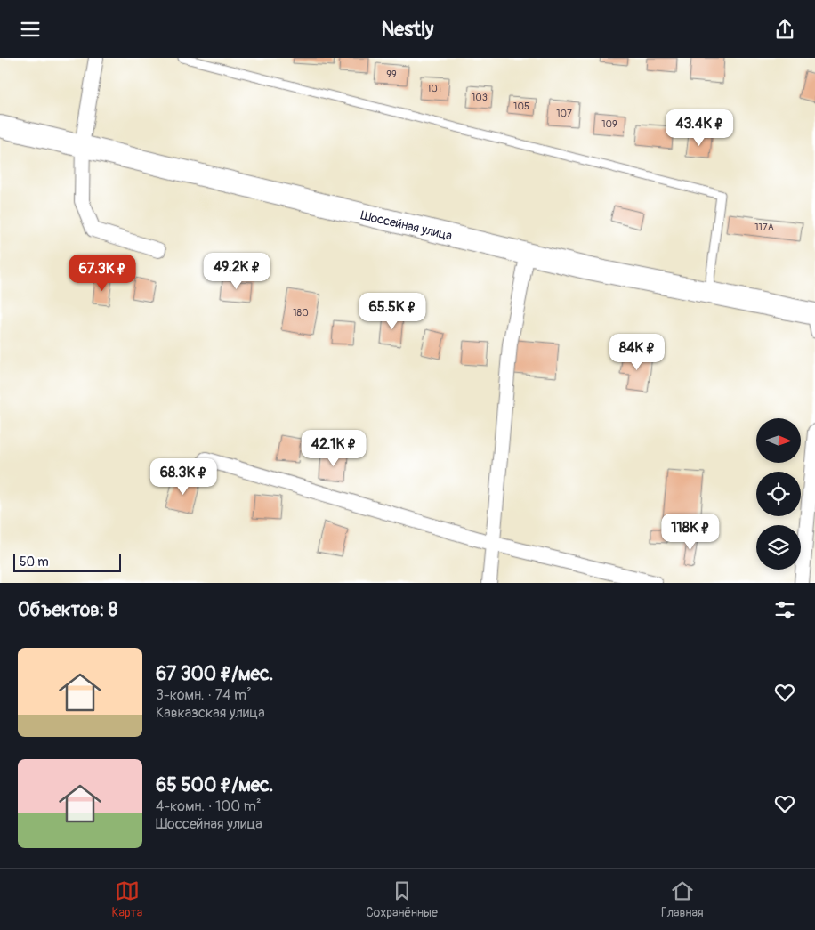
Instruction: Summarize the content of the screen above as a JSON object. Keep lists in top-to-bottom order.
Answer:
{
  "streets": {
    "main road": ["Шоссейная улица"]
  },
  "house_numbers": [
    "99",
    "101",
    "103",
    "105",
    "107",
    "109",
    "117А",
    "180"
  ],
  "scale_bar": "50 m",
  "north": "right",
  "page": {
    "header": "Nestly",
    "price": [
      "43.4K ₽",
      "49.2K ₽",
      "67.3K ₽",
      "65.5K ₽",
      "84K ₽",
      "42.1K ₽",
      "68.3K ₽",
      "118K ₽"
    ],
    "scale": "50 m",
    "heading": "Объектов: 8",
    "list": [
      {
        "name": "67 300 ₽/мес.",
        "note": "3-комн. · 74 m² · Кавказская улица"
      },
      {
        "name": "65 500 ₽/мес.",
        "note": "4-комн. · 100 m² · Шоссейная улица"
      }
    ],
    "tabs": ["Карта", "Сохранённые", "Главная"]
  }
}
